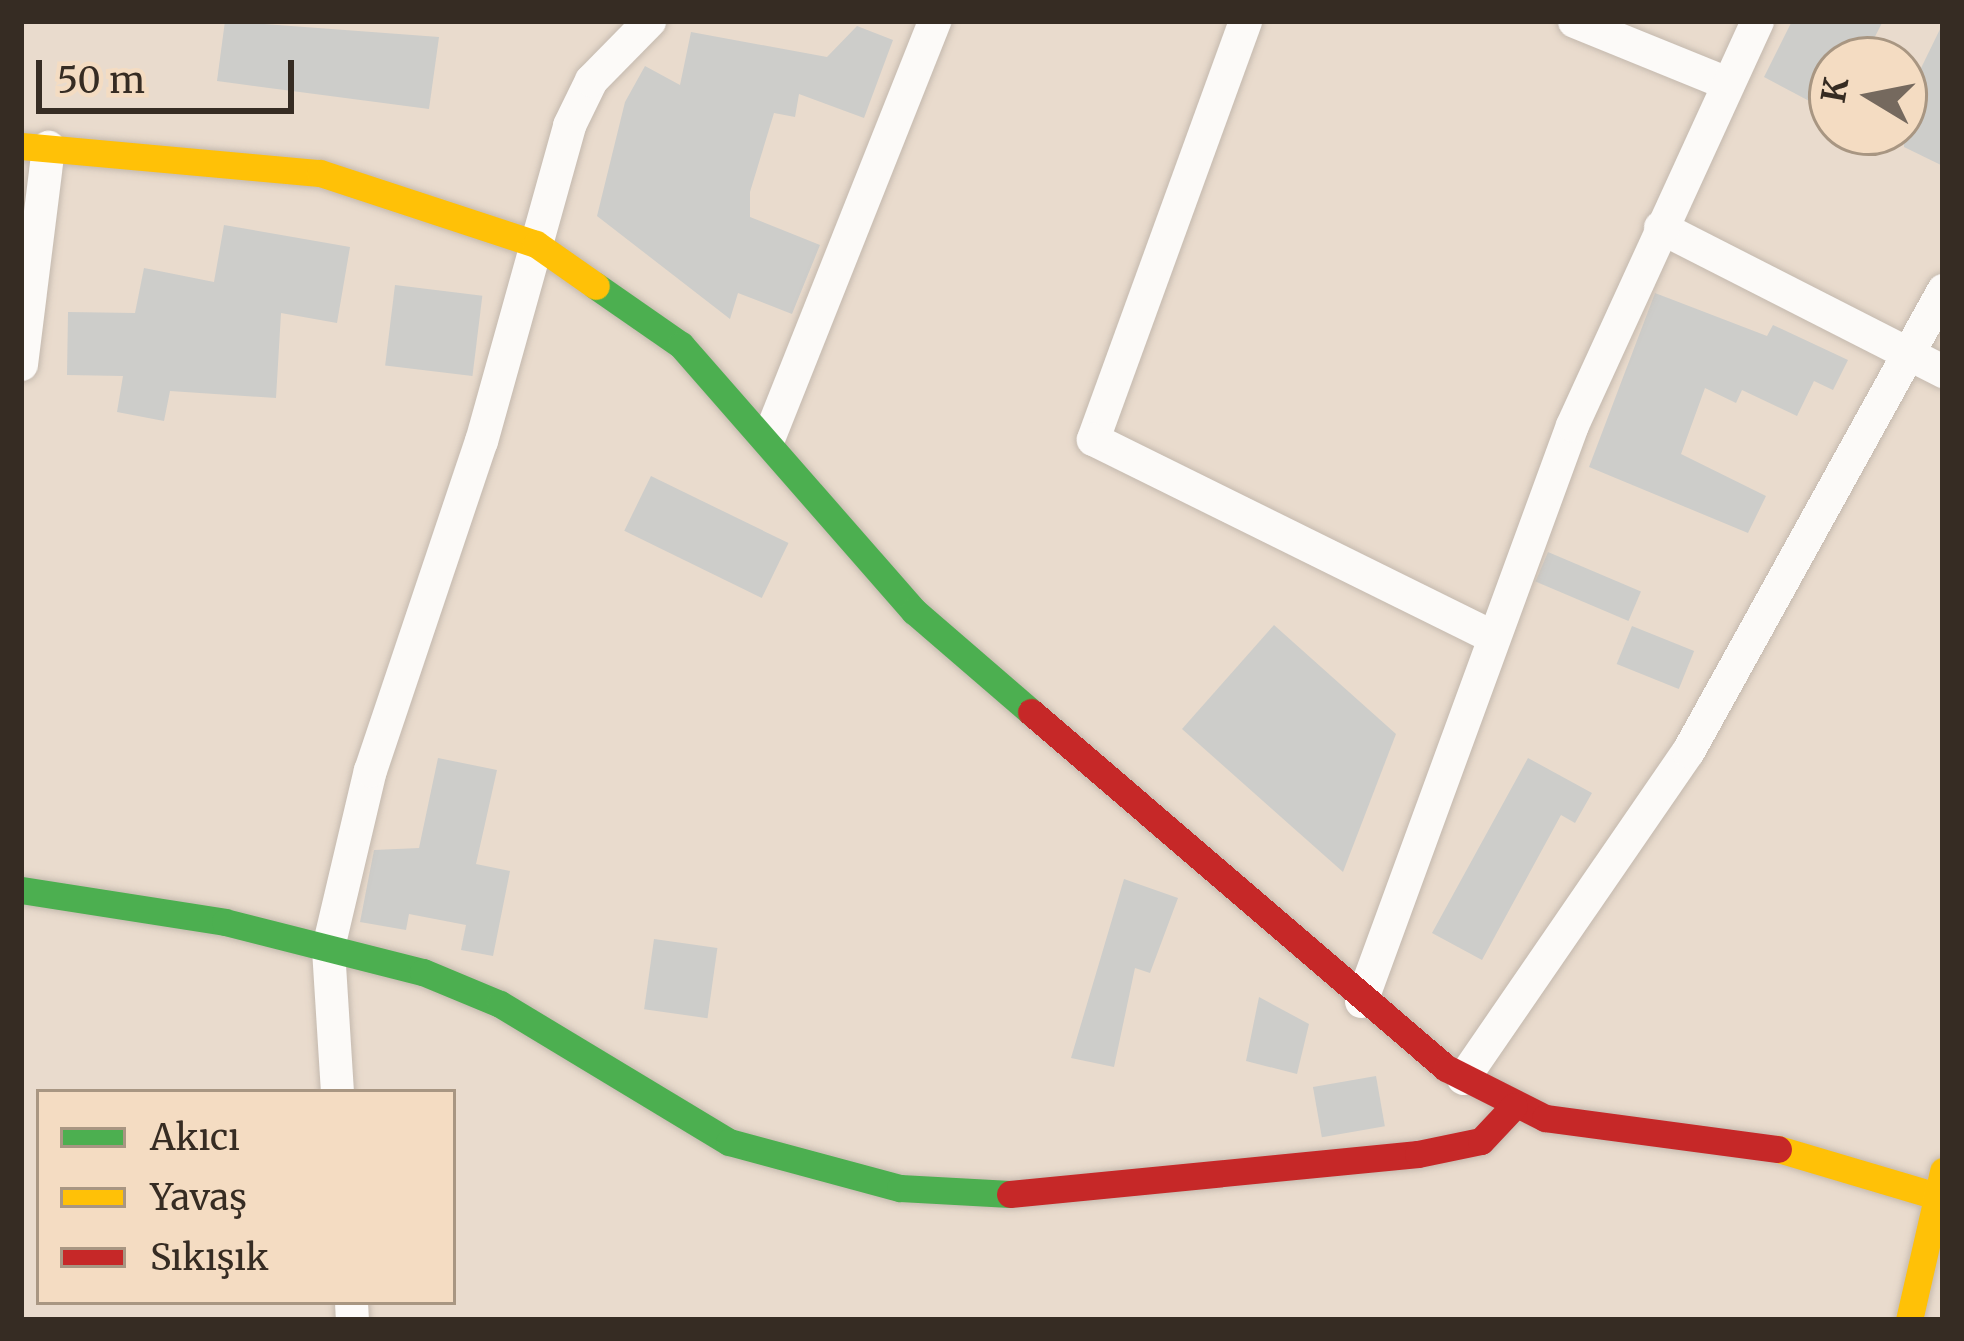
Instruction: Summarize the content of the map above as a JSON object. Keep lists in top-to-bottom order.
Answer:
{
  "legend": ["Akıcı", "Yavaş", "Sıkışık"],
  "scale_bar": "50 m",
  "north": "left"
}
